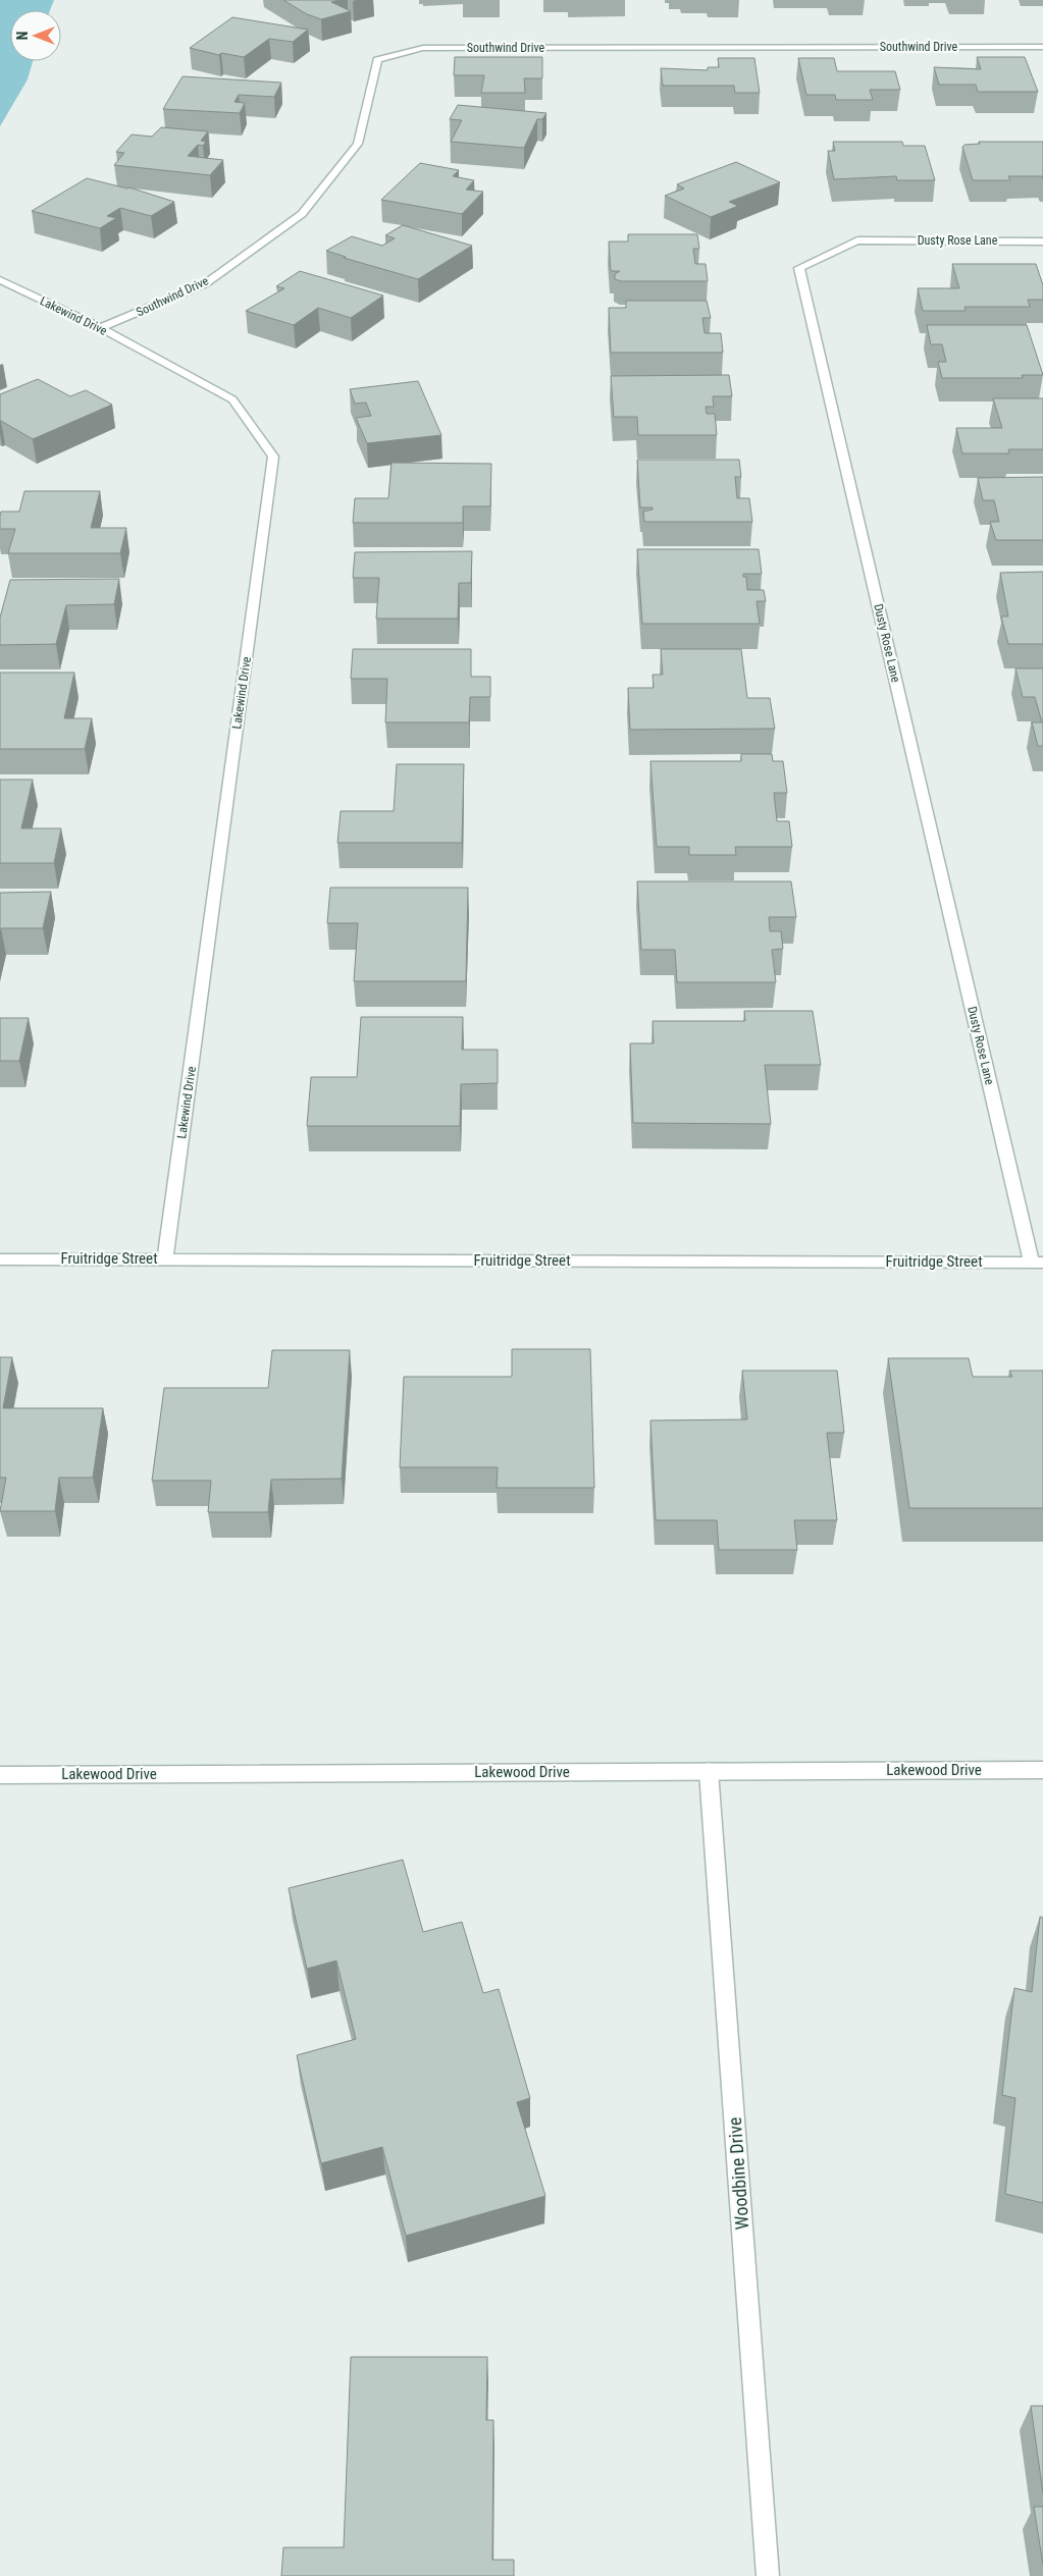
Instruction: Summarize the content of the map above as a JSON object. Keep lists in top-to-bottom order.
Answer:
{
  "streets": {
    "street": [
      "Southwind Drive",
      "Dusty Rose Lane",
      "Lakewind Drive",
      "Fruitridge Street",
      "Lakewood Drive",
      "Woodbine Drive"
    ]
  },
  "crossings": [
    ["Southwind Drive", "Lakewind Drive"],
    ["Dusty Rose Lane", "Fruitridge Street"],
    ["Lakewind Drive", "Fruitridge Street"],
    ["Lakewood Drive", "Woodbine Drive"]
  ],
  "north": "left"
}
